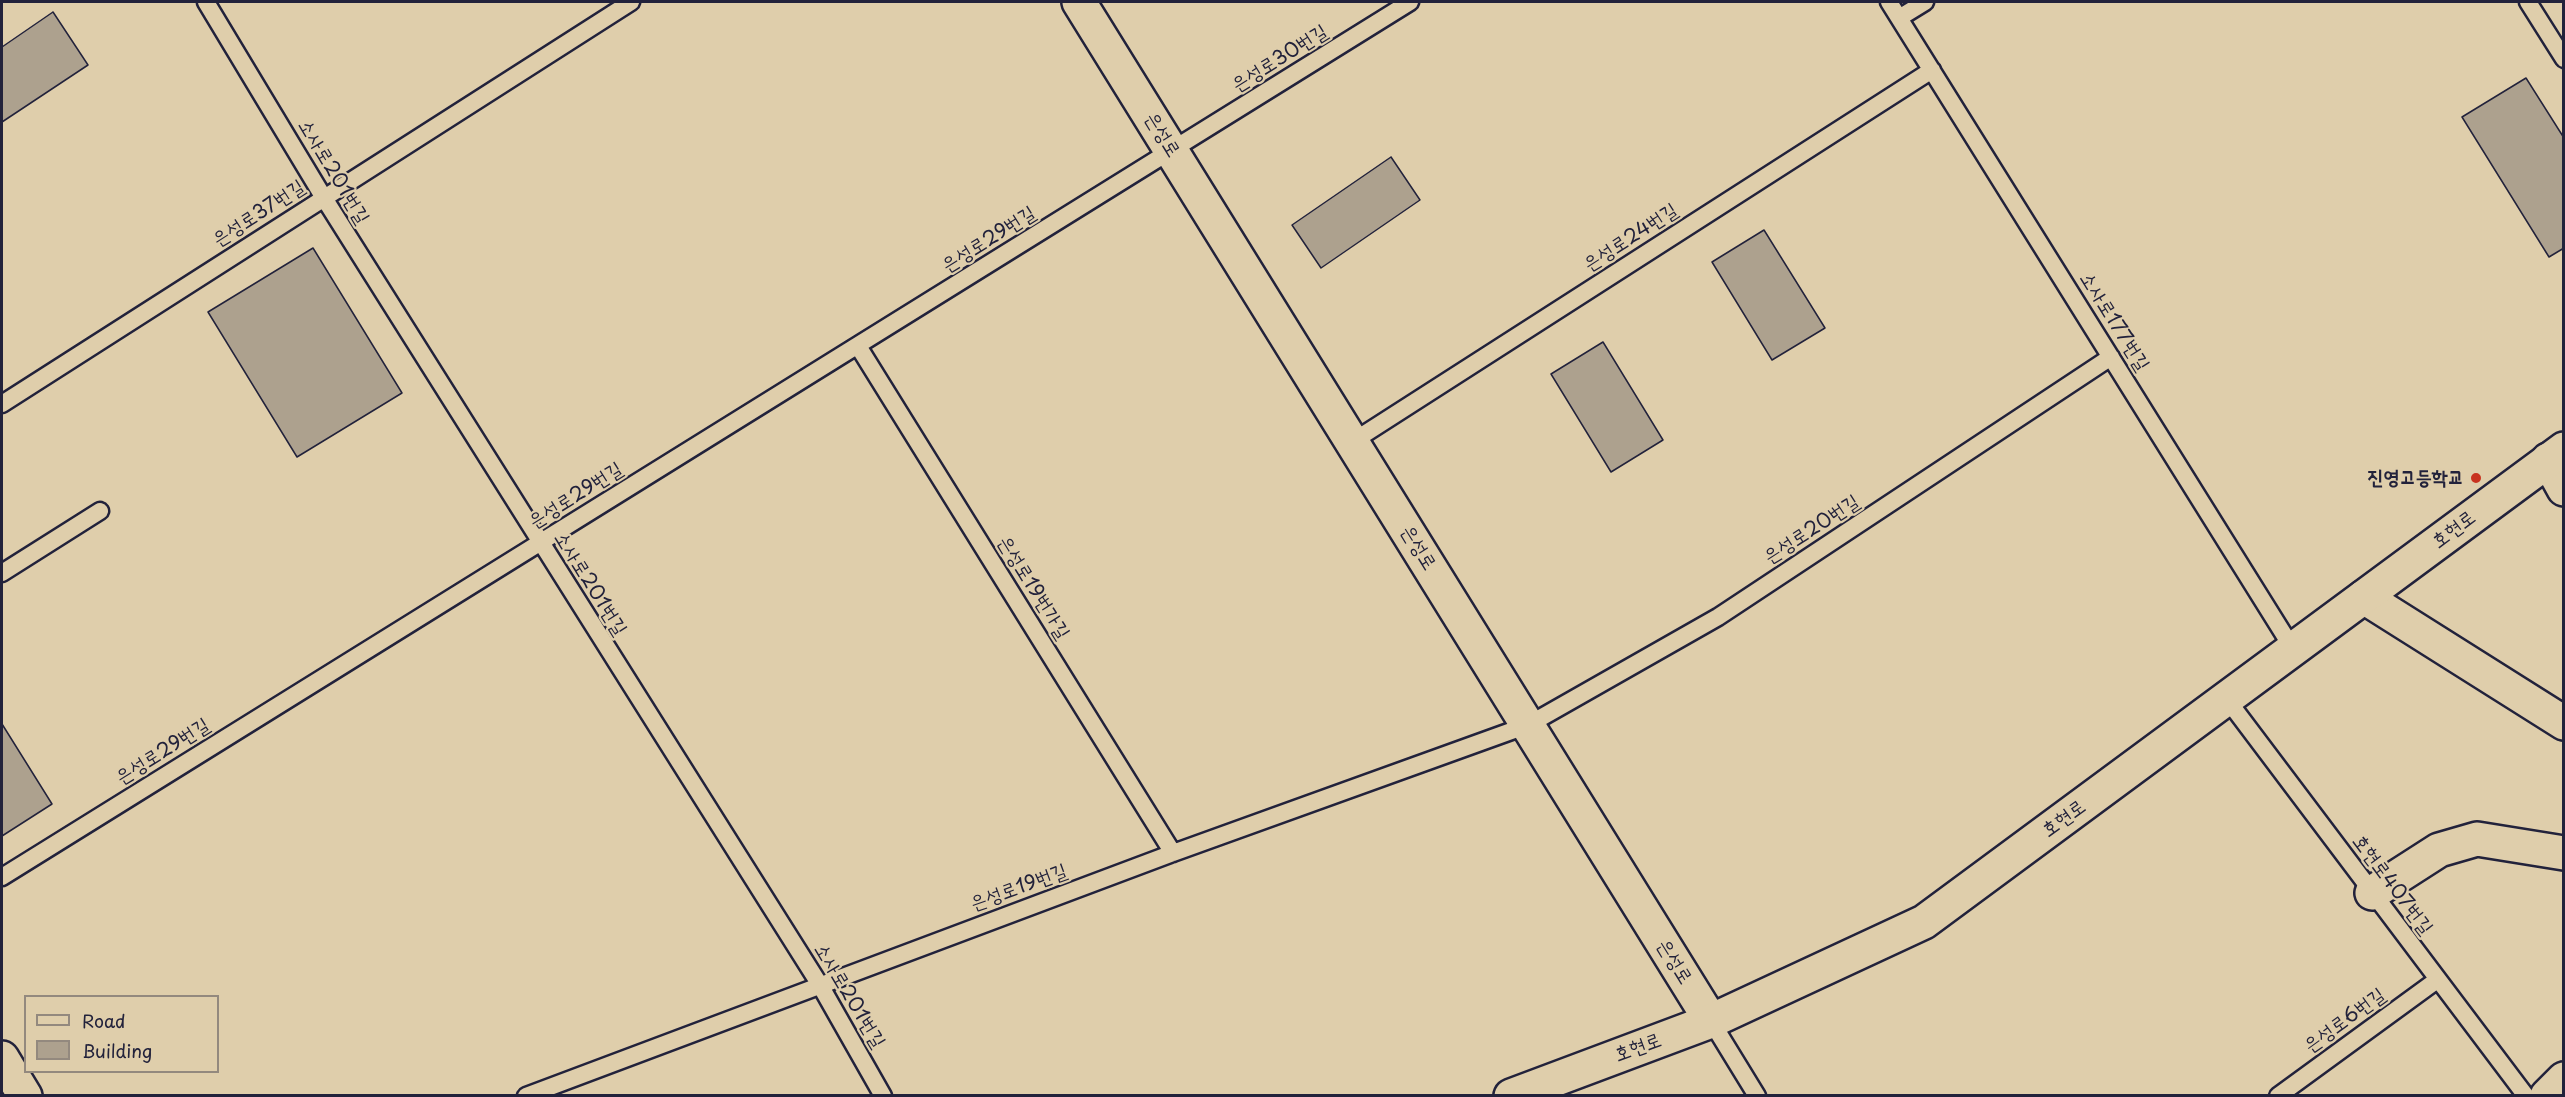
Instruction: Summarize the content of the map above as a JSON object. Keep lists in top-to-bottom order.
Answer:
{
  "streets": {
    "street": ["은성로", "호현로"],
    "lane": [
      "은성로30번길",
      "소사로201번길",
      "은성로37번길",
      "은성로24번길",
      "은성로29번길",
      "소사로177번길",
      "은성로20번길",
      "은성로19번가길",
      "호현로407번길",
      "은성로19번길",
      "은성로6번길"
    ]
  },
  "crossings": [
    ["은성로30번길", "은성로"],
    ["은성로30번길", "은성로29번길"],
    ["은성로", "은성로24번길"],
    ["은성로", "은성로29번길"],
    ["은성로", "은성로20번길"],
    ["은성로", "호현로"],
    ["은성로", "은성로19번길"],
    ["소사로201번길", "은성로37번길"],
    ["소사로201번길", "은성로29번길"],
    ["소사로201번길", "은성로19번길"],
    ["은성로24번길", "소사로177번길"],
    ["은성로29번길", "은성로19번가길"],
    ["소사로177번길", "은성로20번길"],
    ["소사로177번길", "호현로"],
    ["은성로20번길", "은성로19번길"],
    ["호현로", "호현로407번길"],
    ["은성로19번가길", "은성로19번길"],
    ["호현로407번길", "은성로6번길"]
  ],
  "places": ["진영고등학교"],
  "legend": ["Road", "Building"]
}
